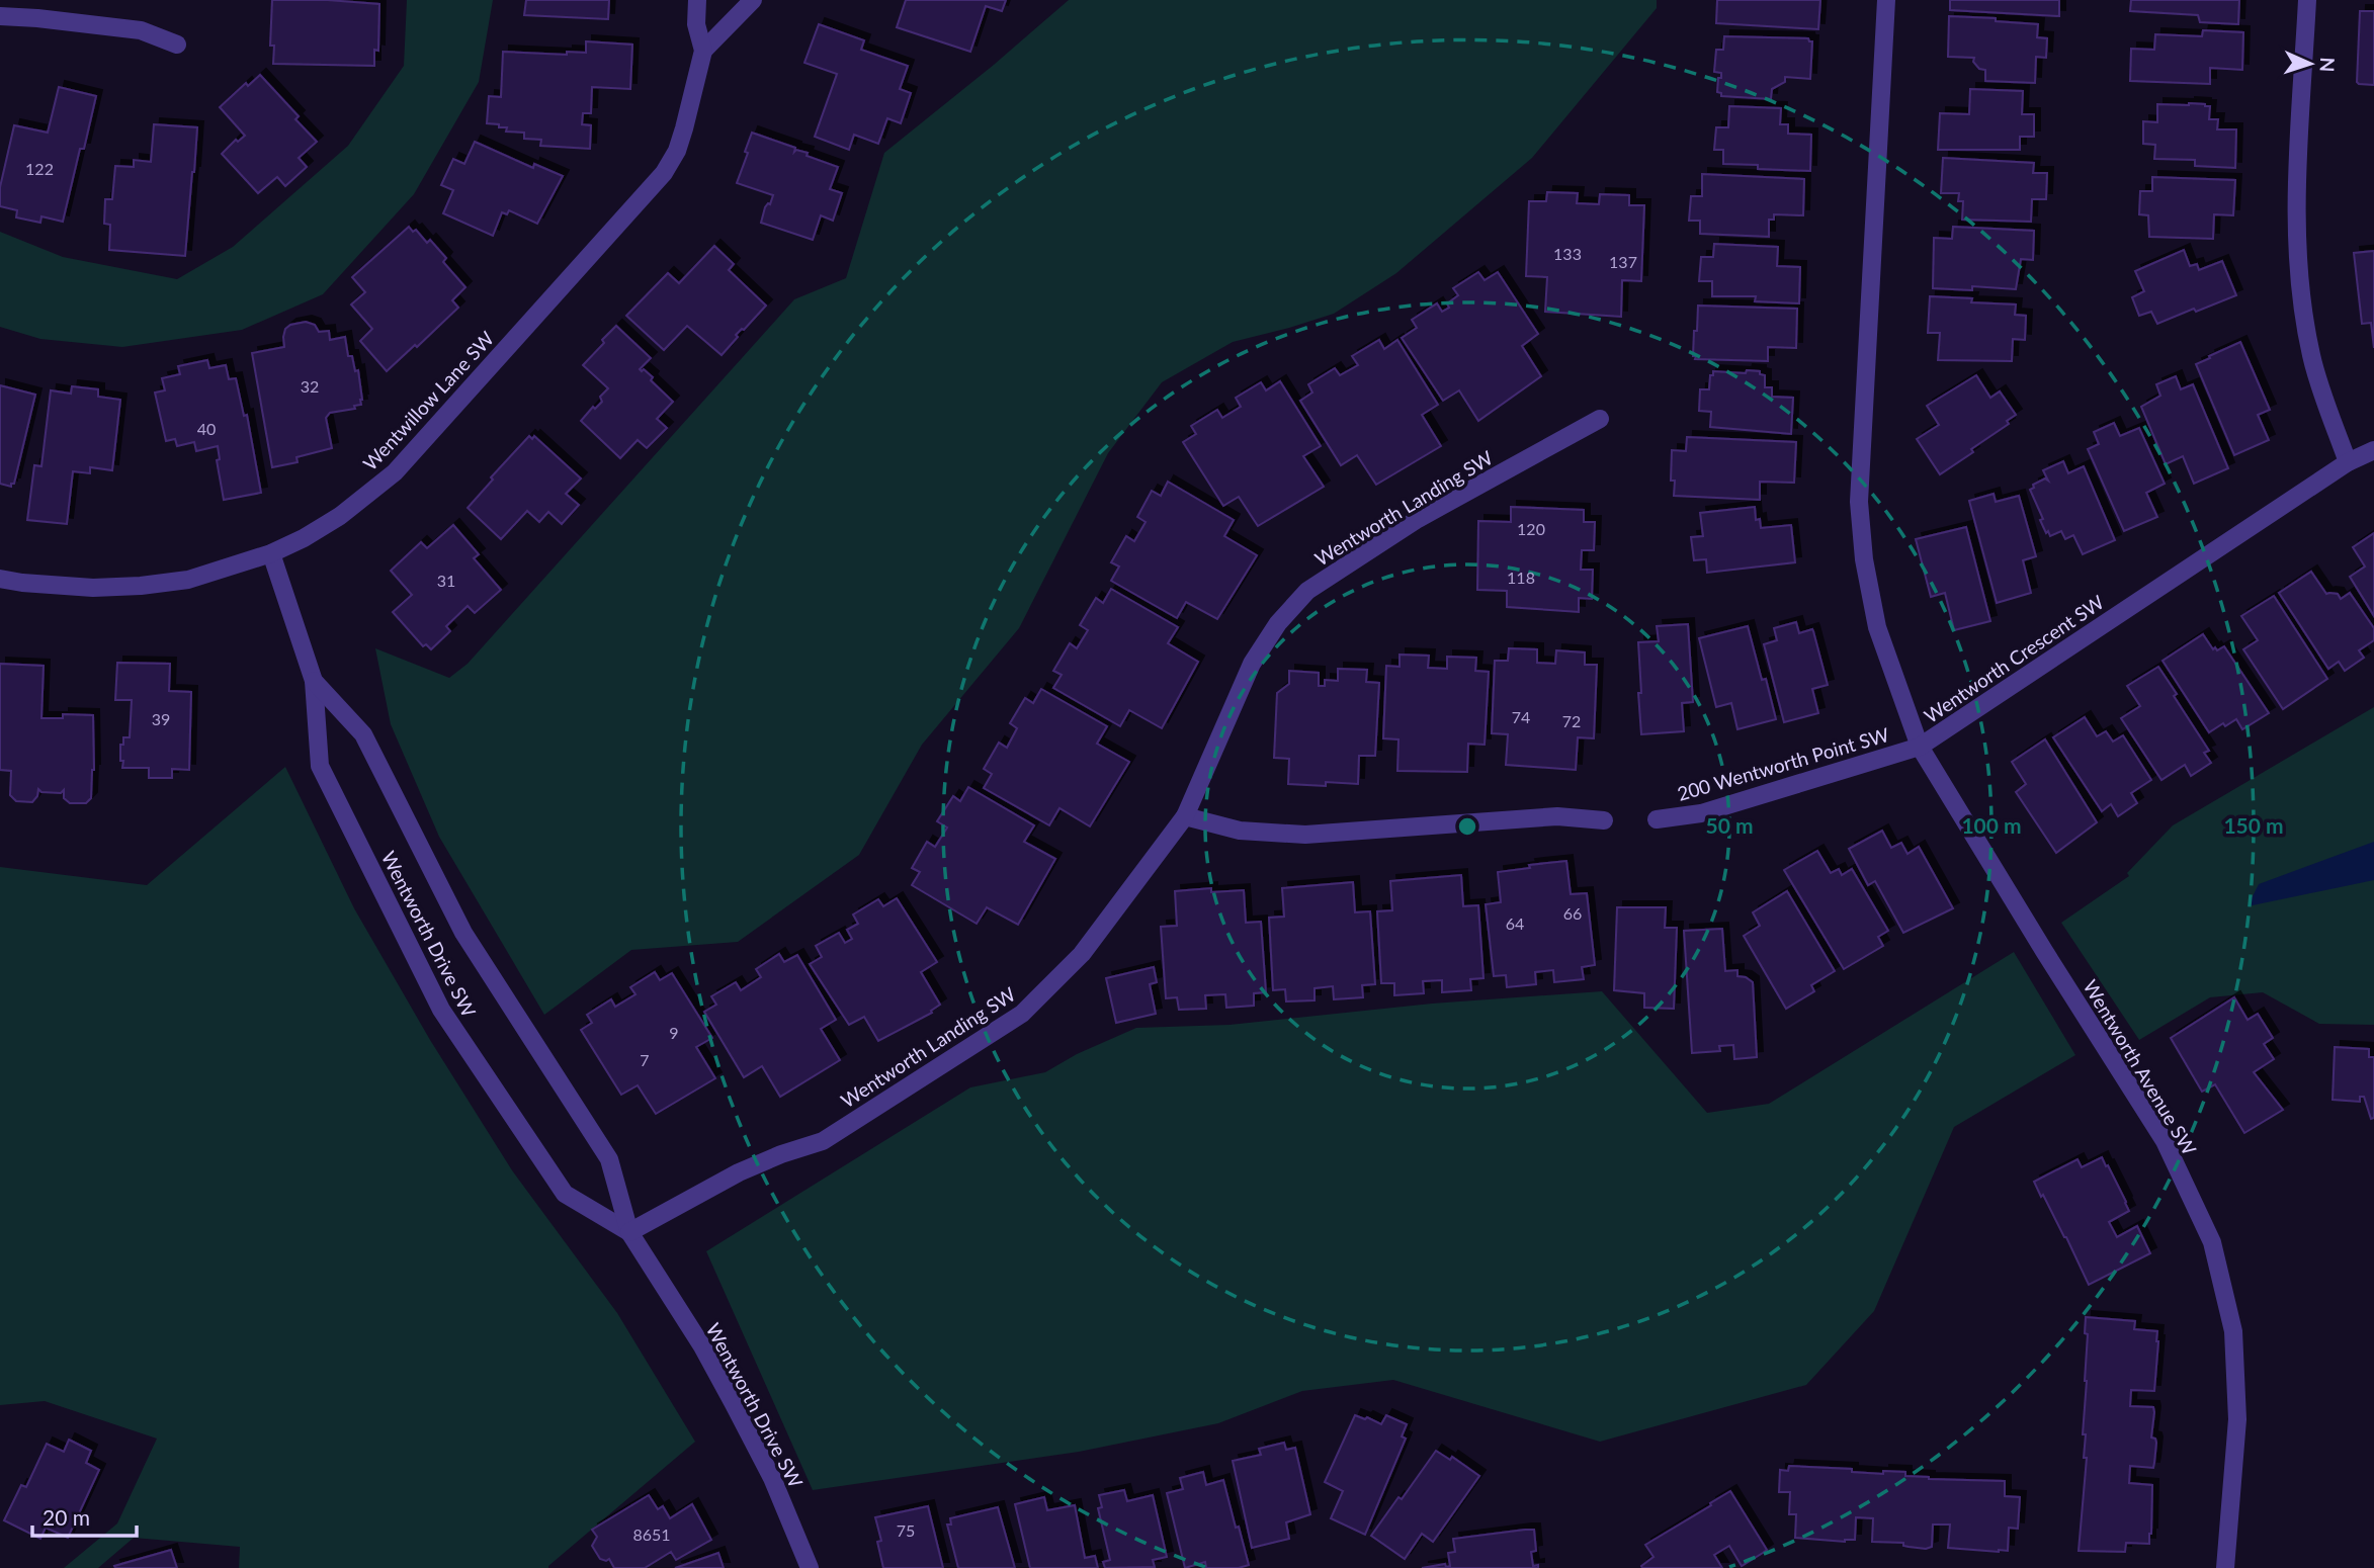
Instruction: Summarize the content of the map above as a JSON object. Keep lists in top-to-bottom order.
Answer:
{
  "streets": {
    "street": [
      "Wentwillow Lane SW",
      "Wentworth Landing SW",
      "Wentworth Crescent SW",
      "200 Wentworth Point SW",
      "Wentworth Drive SW",
      "Wentworth Avenue SW"
    ]
  },
  "crossings": [
    ["Wentwillow Lane SW", "Wentworth Drive SW"],
    ["Wentworth Landing SW", "Wentworth Drive SW"],
    ["Wentworth Crescent SW", "200 Wentworth Point SW"],
    ["Wentworth Crescent SW", "Wentworth Avenue SW"],
    ["200 Wentworth Point SW", "Wentworth Avenue SW"]
  ],
  "house_numbers": [
    "122",
    "133",
    "137",
    "32",
    "40",
    "120",
    "118",
    "31",
    "74",
    "39",
    "72",
    "66",
    "64",
    "9",
    "7",
    "75",
    "8651"
  ],
  "scale_bar": "20 m",
  "north": "right",
  "rings": ["50 m", "100 m", "150 m"]
}
